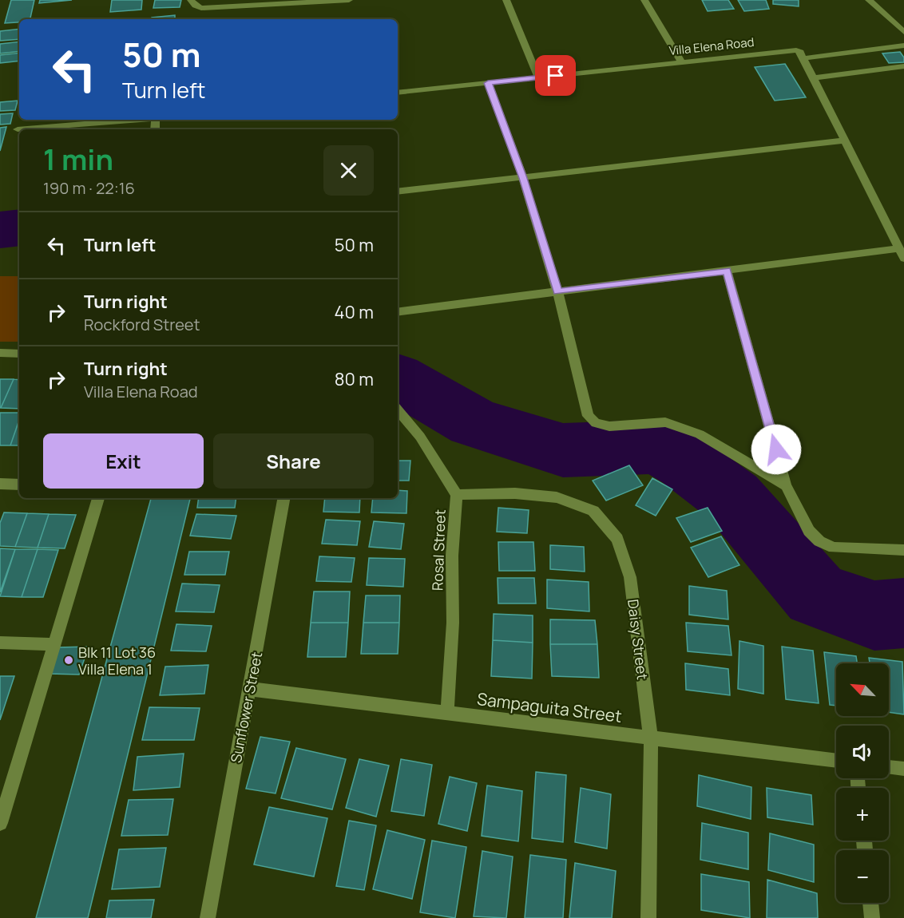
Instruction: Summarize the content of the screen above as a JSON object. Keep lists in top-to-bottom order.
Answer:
{
  "streets": {
    "street": [
      "Villa Elena Road",
      "Rosal Street",
      "Daisy Street",
      "Sunflower Street",
      "Sampaguita Street"
    ]
  },
  "crossings": [
    ["Rosal Street", "Daisy Street"],
    ["Rosal Street", "Sampaguita Street"],
    ["Daisy Street", "Sampaguita Street"],
    ["Sunflower Street", "Sampaguita Street"]
  ],
  "places": ["Blk 11 Lot 36 Villa Elena 1"],
  "north": "top left",
  "page": {
    "turn": ["50 m", "Turn left"],
    "heading": ["1 min", "190 m · 22:16"],
    "list": [
      {
        "name": "Turn left",
        "value": "50 m"
      },
      {
        "name": "Turn right",
        "note": "Rockford Street",
        "value": "40 m"
      },
      {
        "name": "Turn right",
        "note": "Villa Elena Road",
        "value": "80 m"
      }
    ],
    "buttons": ["Exit", "Share"],
    "map_buttons": ["+", "−"]
  }
}
